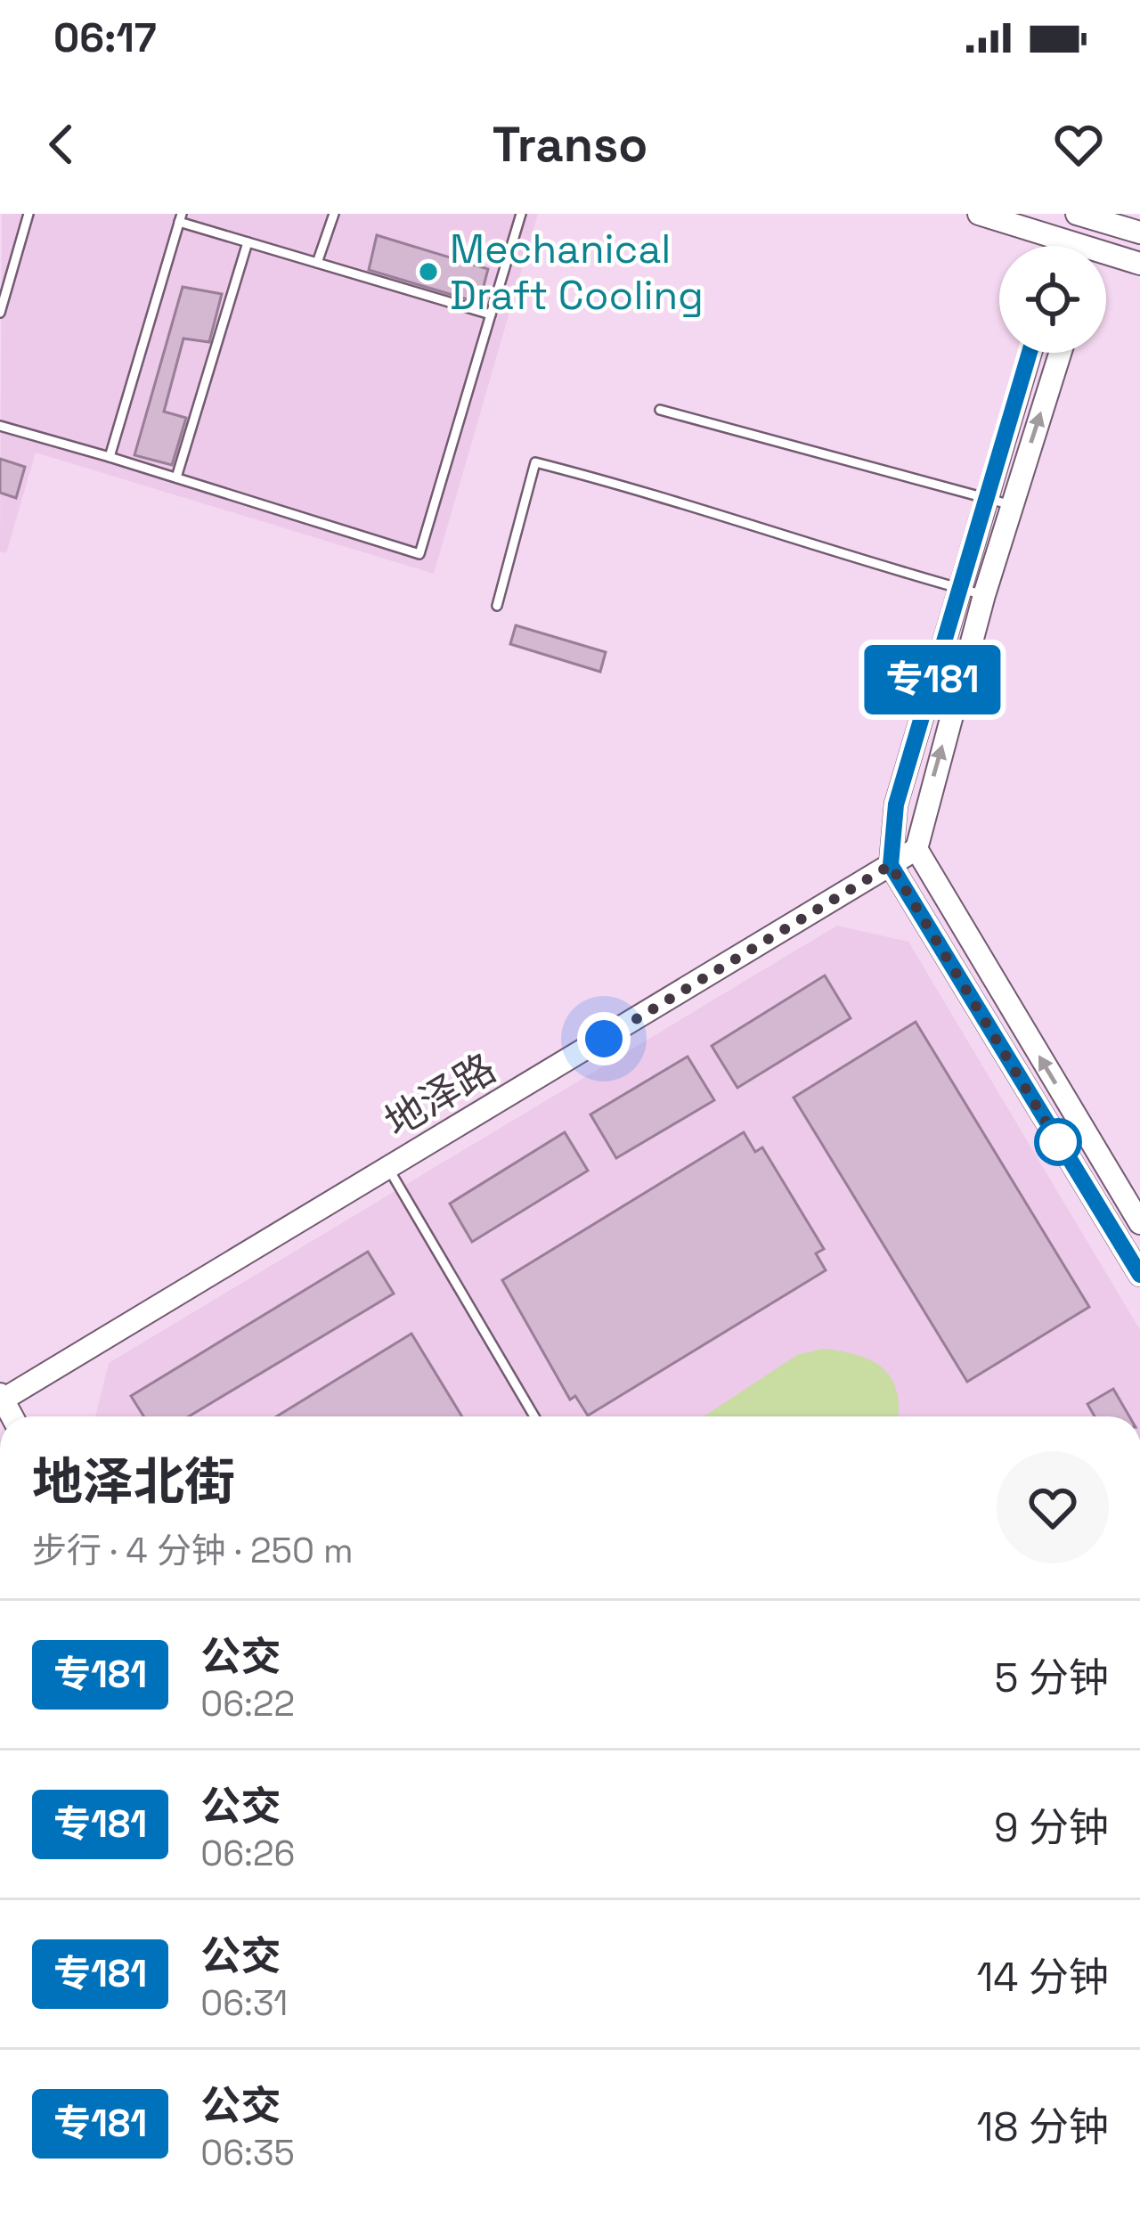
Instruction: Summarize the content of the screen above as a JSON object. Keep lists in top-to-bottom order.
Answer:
{
  "streets": {
    "street": ["地泽路"]
  },
  "places": ["Mechanical Draft Cooling"],
  "lines": ["bus line 专181"],
  "page": {
    "status": "06:17",
    "header": "Transo",
    "on_map": "专181",
    "heading": ["地泽北街", "步行 · 4 分钟 · 250 m"],
    "list": [
      {
        "mark": "专181",
        "name": "公交",
        "note": "06:22",
        "value": "5 分钟"
      },
      {
        "mark": "专181",
        "name": "公交",
        "note": "06:26",
        "value": "9 分钟"
      },
      {
        "mark": "专181",
        "name": "公交",
        "note": "06:31",
        "value": "14 分钟"
      },
      {
        "mark": "专181",
        "name": "公交",
        "note": "06:35",
        "value": "18 分钟"
      }
    ]
  }
}
